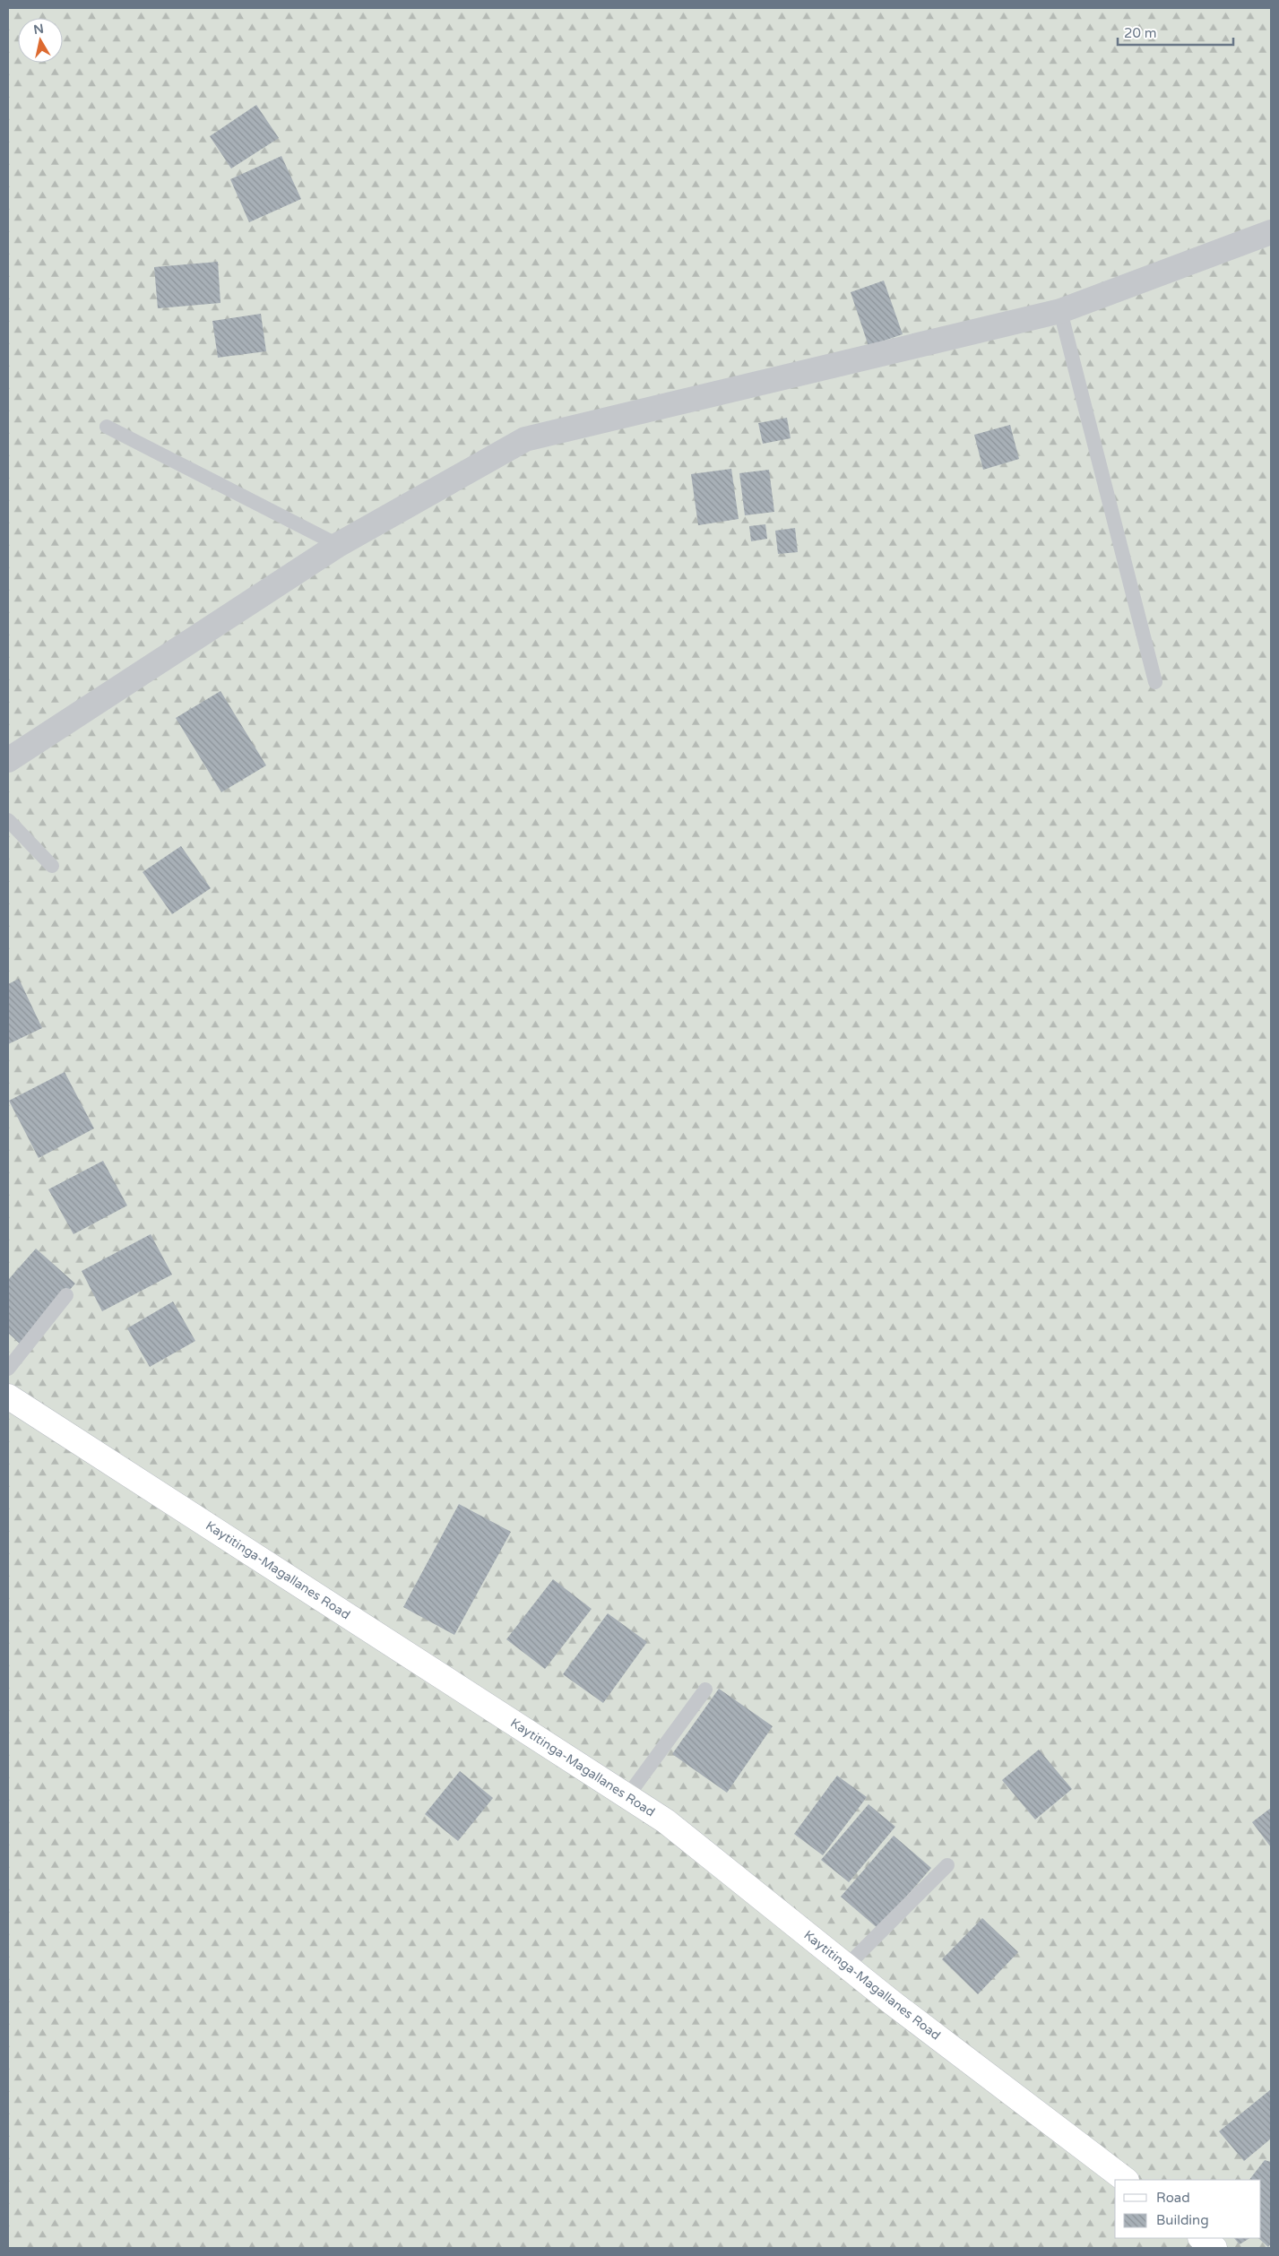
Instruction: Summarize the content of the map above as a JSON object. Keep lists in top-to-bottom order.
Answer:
{
  "streets": {
    "main road": ["Kaytitinga-Magallanes Road"]
  },
  "legend": ["Road", "Building"],
  "scale_bar": "20 m",
  "north": "top"
}
